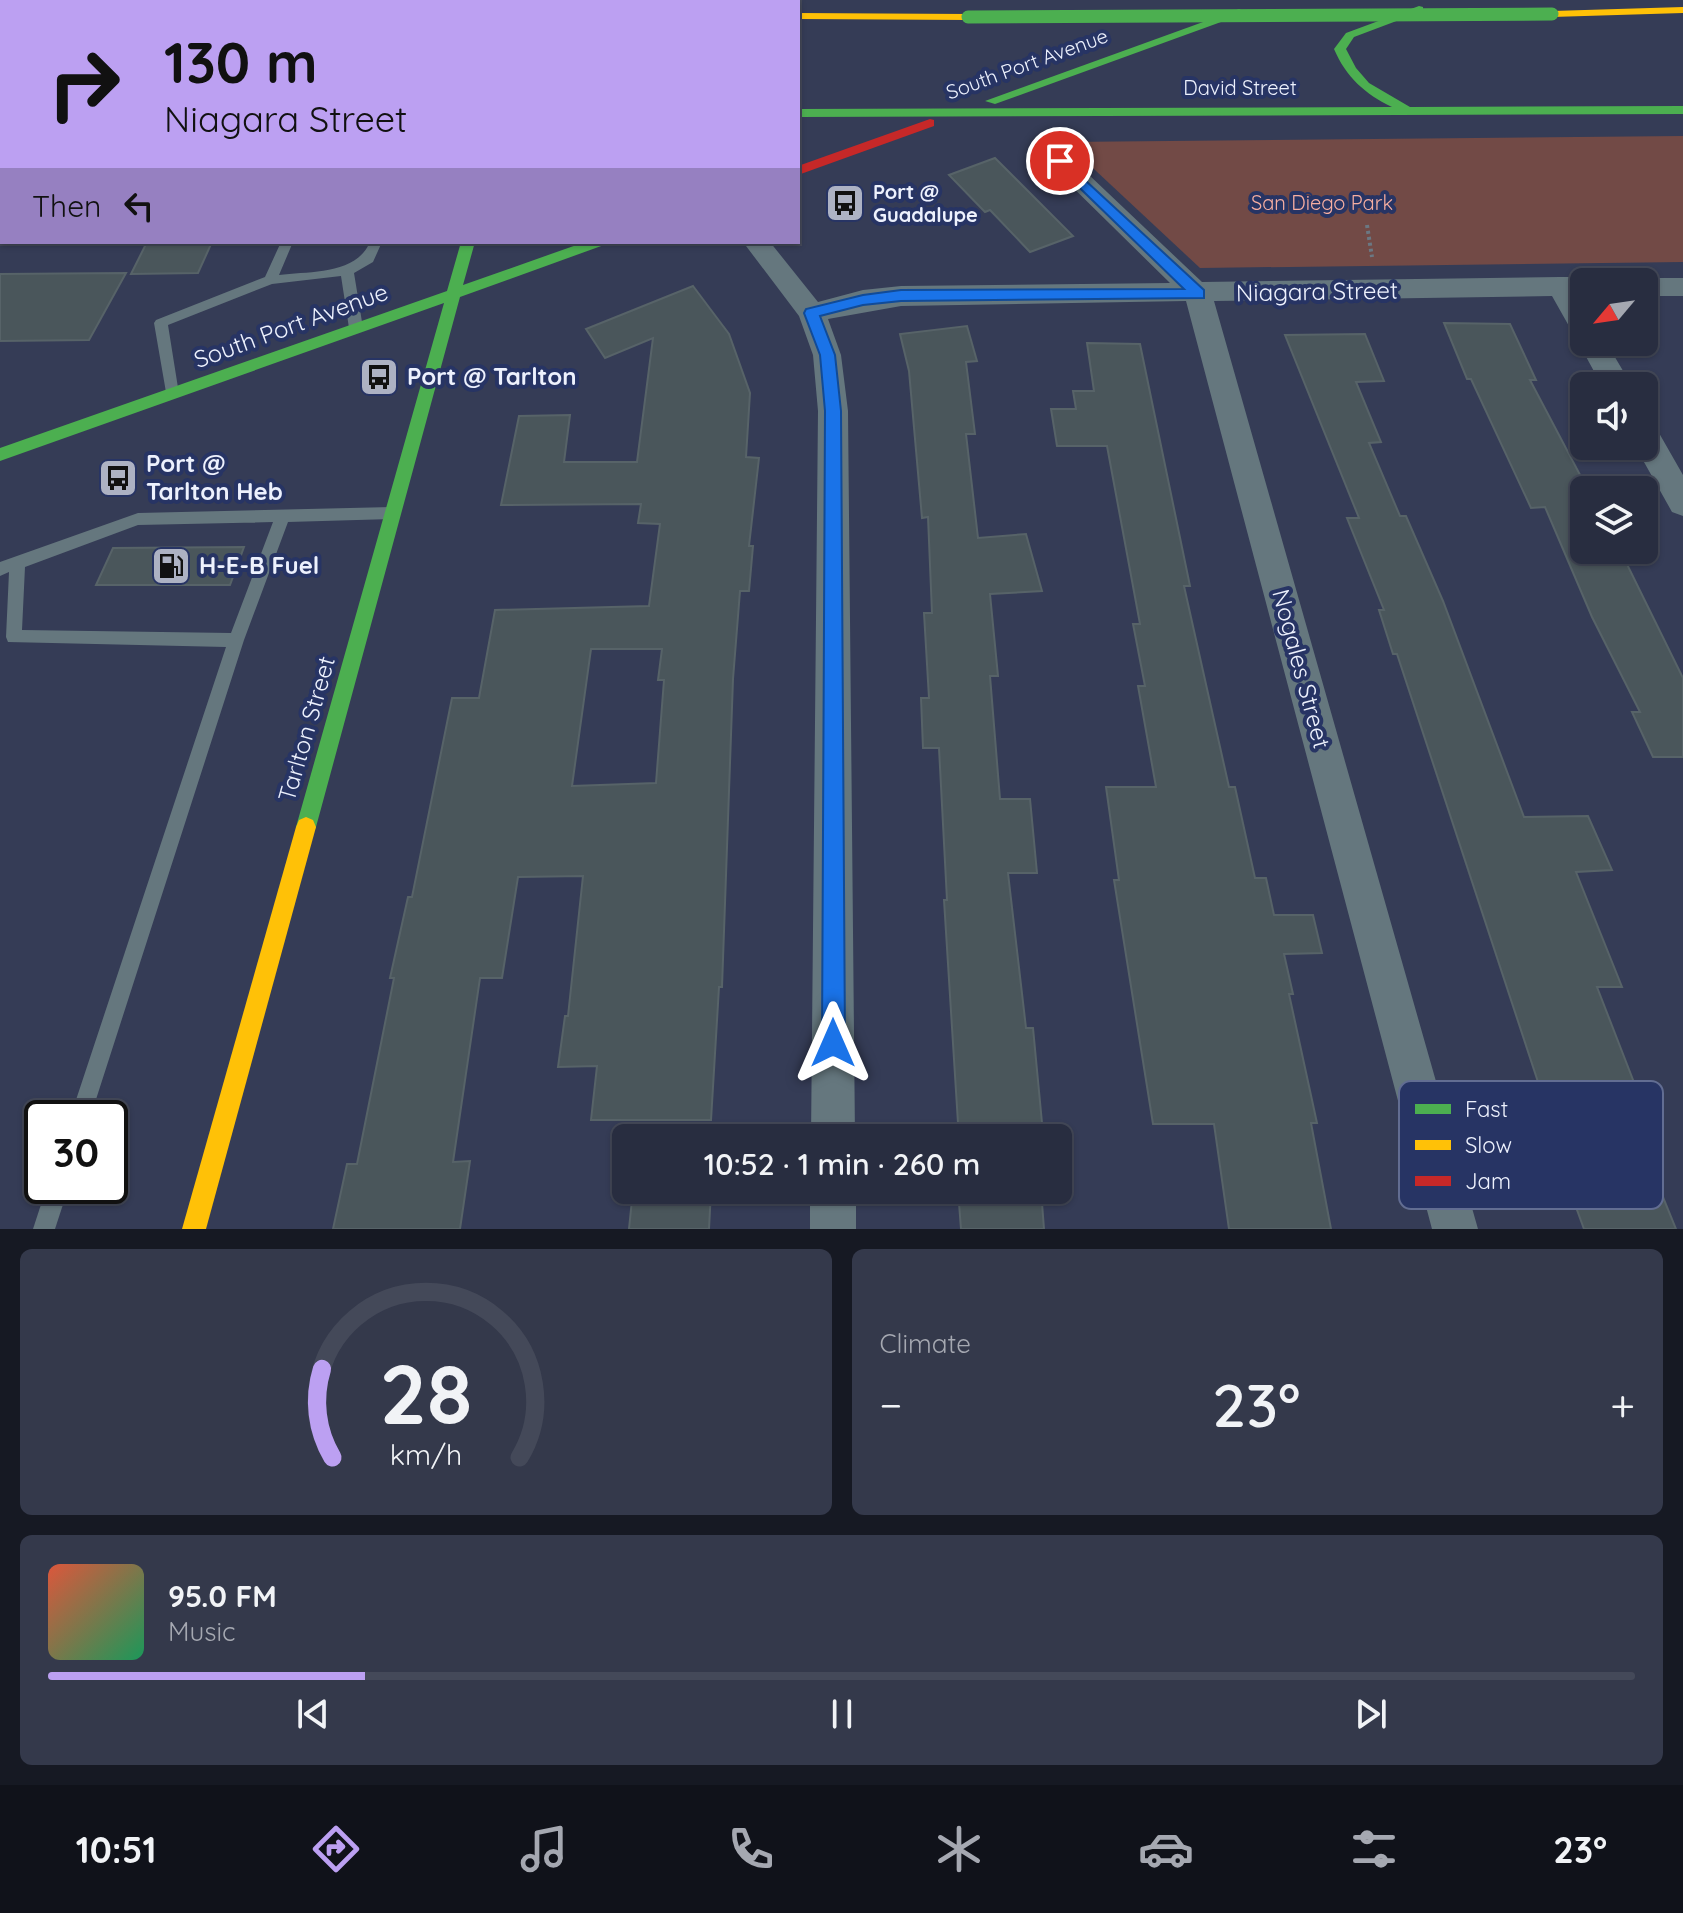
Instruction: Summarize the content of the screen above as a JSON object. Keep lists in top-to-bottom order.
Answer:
{
  "streets": {
    "main road": ["South Port Avenue", "David Street", "Tarlton Street"],
    "street": ["Niagara Street", "Nogales Street"]
  },
  "crossings": [
    ["South Port Avenue", "David Street"],
    ["South Port Avenue", "Tarlton Street"],
    ["Niagara Street", "Nogales Street"]
  ],
  "parks": ["San Diego Park"],
  "places": {
    "bus stop": ["Port @ Guadalupe", "Port @ Tarlton", "Port @ Tarlton Heb"],
    "fuel station": ["H-E-B Fuel"]
  },
  "legend": ["Fast", "Slow", "Jam"],
  "north": "bottom left",
  "page": {
    "turn": ["130 m", "Niagara Street"],
    "then": "Then",
    "limit": "30",
    "trip": "10:52 · 1 min · 260 m",
    "tile": "Climate",
    "heat": ["−", "23°", "+"],
    "song": ["95.0 FM", "Music"],
    "tabs": ["10:51", "23°"],
    "gauge": ["28", "km/h"]
  }
}
